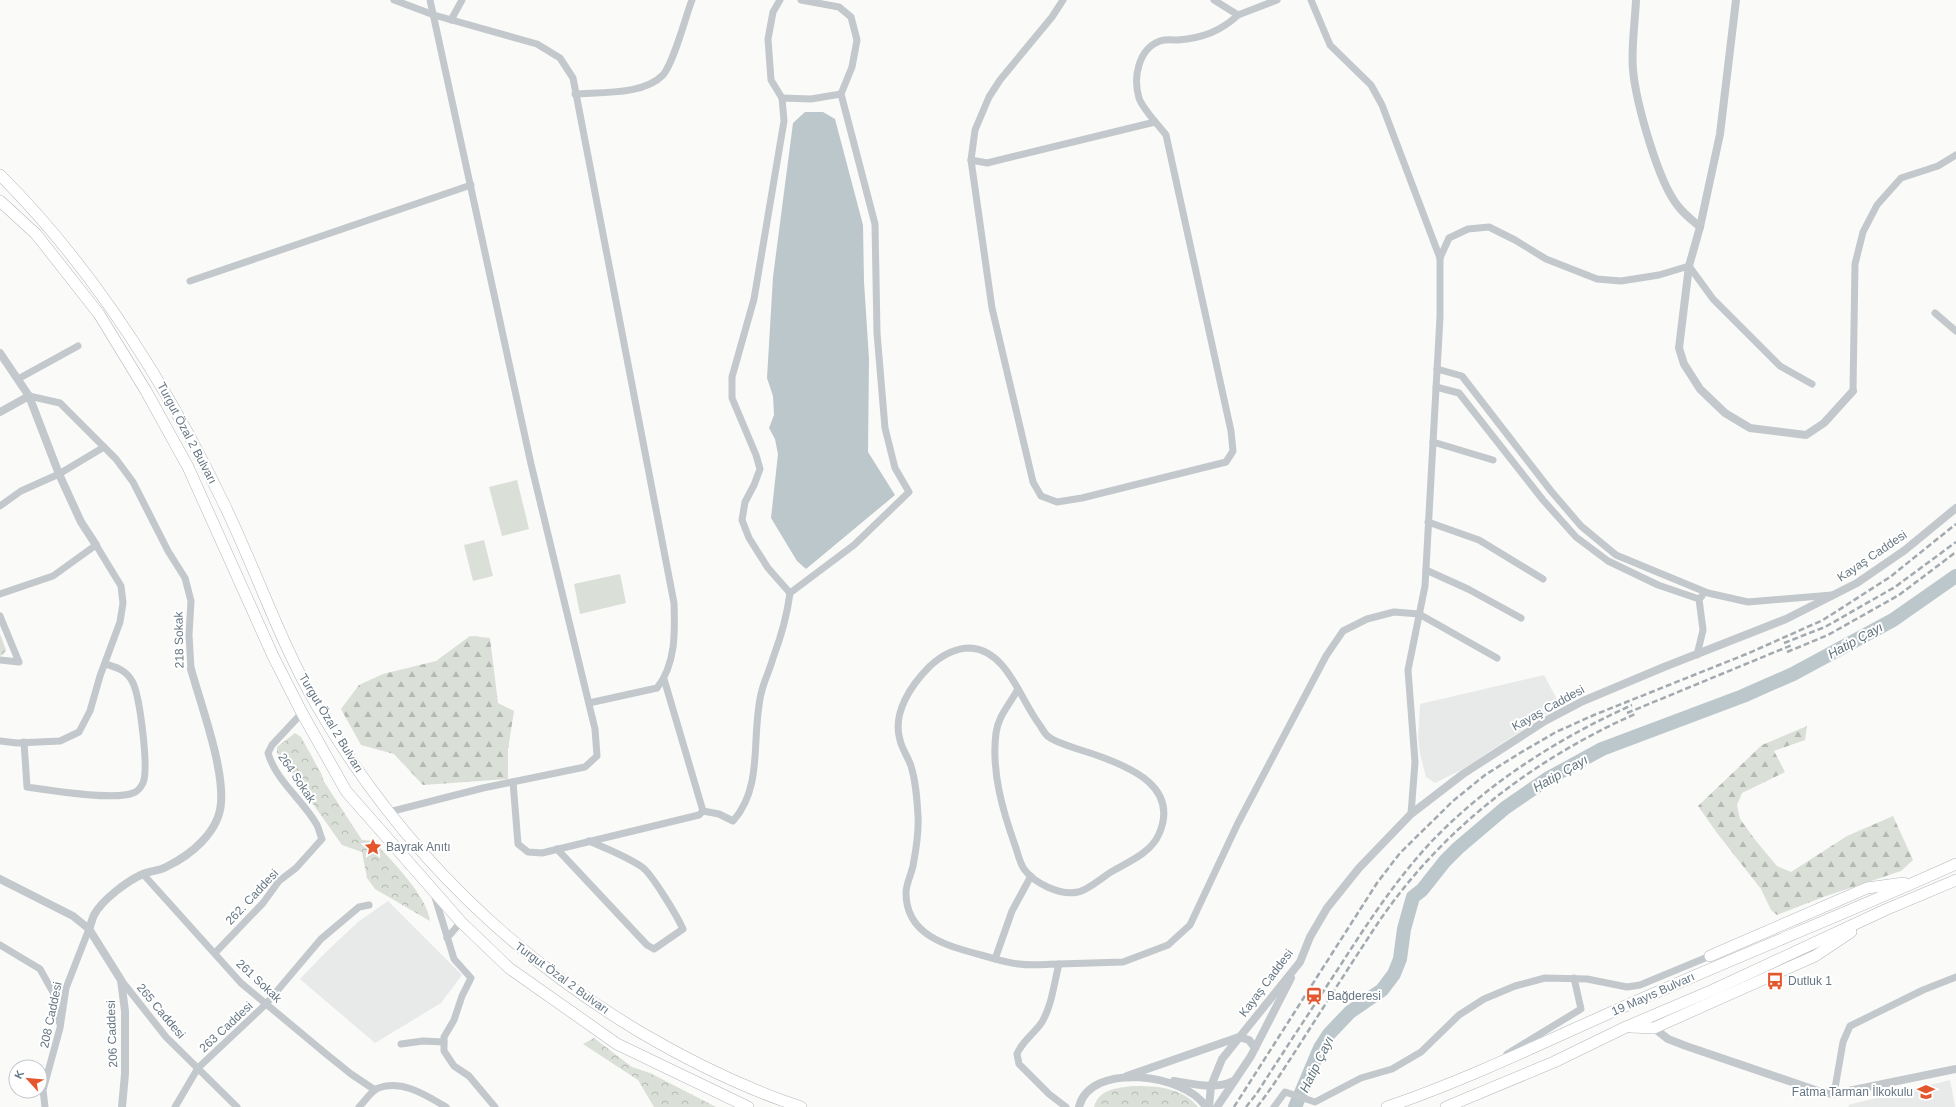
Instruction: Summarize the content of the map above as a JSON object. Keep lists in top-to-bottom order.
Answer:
{
  "streets": {
    "highway": ["Turgut Özal 2 Bulvarı", "19 Mayıs Bulvarı"],
    "street": [
      "Kayaş Caddesi",
      "218 Sokak",
      "264 Sokak",
      "262. Caddesi",
      "261 Sokak",
      "265 Caddesi",
      "208 Caddesi",
      "263 Caddesi",
      "206 Caddesi"
    ]
  },
  "crossings": [
    ["Turgut Özal 2 Bulvarı", "264 Sokak"],
    ["218 Sokak", "261 Sokak"],
    ["218 Sokak", "208 Caddesi"],
    ["218 Sokak", "206 Caddesi"],
    ["264 Sokak", "262. Caddesi"],
    ["262. Caddesi", "261 Sokak"],
    ["261 Sokak", "263 Caddesi"],
    ["265 Caddesi", "263 Caddesi"],
    ["265 Caddesi", "206 Caddesi"],
    ["208 Caddesi", "206 Caddesi"]
  ],
  "water": ["Hatip Çayı"],
  "places": {
    "place": ["Bayrak Anıtı"],
    "bus stop": ["Dutluk 1"],
    "station": ["Bağderesi"],
    "school or university": ["Fatma Tarman İlkokulu"]
  },
  "north": "top left"
}
